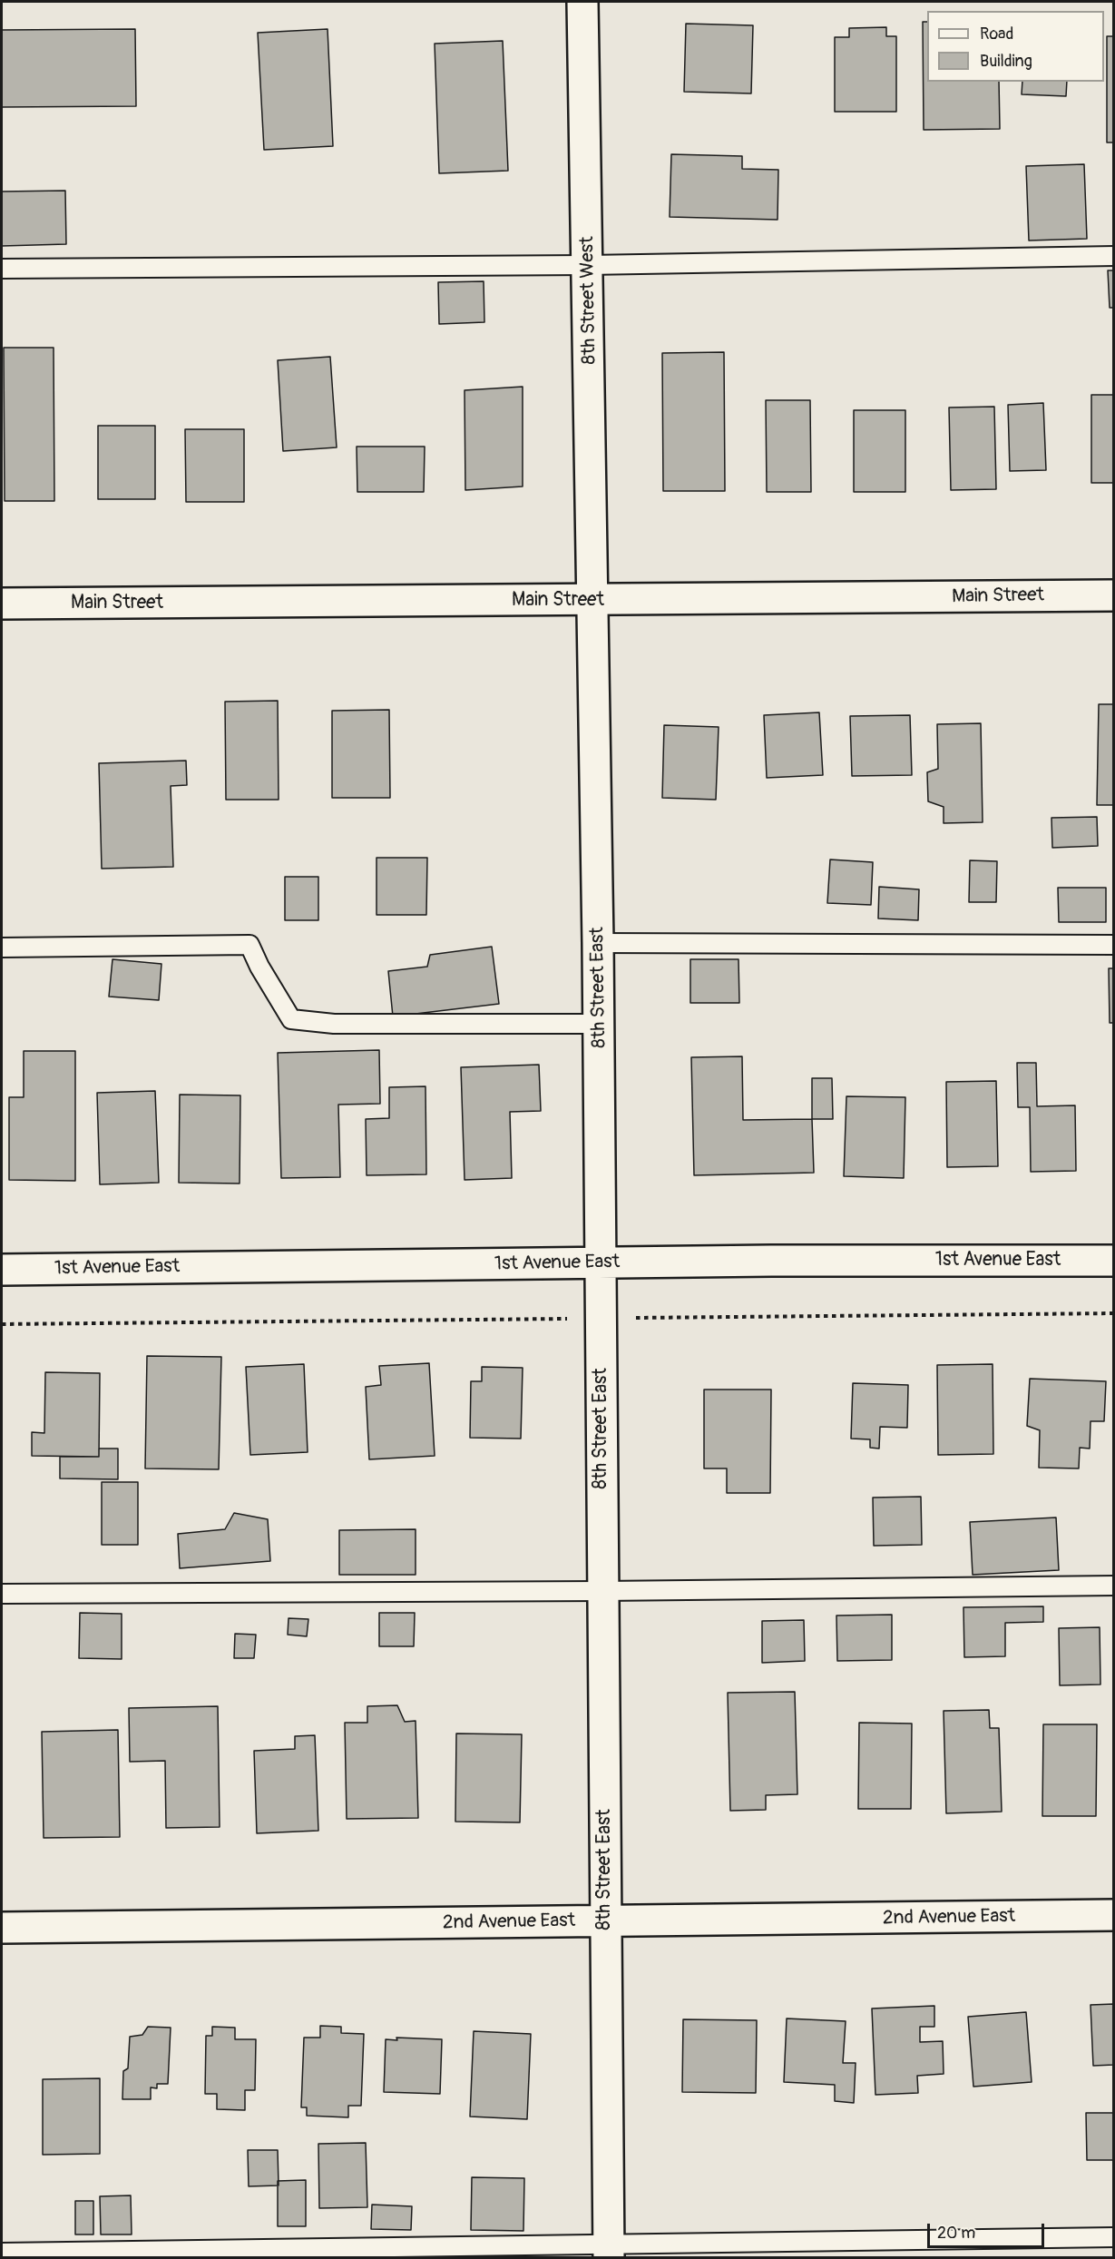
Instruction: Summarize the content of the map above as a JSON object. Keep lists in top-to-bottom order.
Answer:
{
  "streets": {
    "street": [
      "8th Street West",
      "Main Street",
      "8th Street East",
      "1st Avenue East",
      "2nd Avenue East"
    ]
  },
  "crossings": [
    ["8th Street West", "Main Street"],
    ["8th Street West", "8th Street East"],
    ["Main Street", "8th Street East"],
    ["8th Street East", "1st Avenue East"],
    ["8th Street East", "2nd Avenue East"]
  ],
  "legend": ["Road", "Building"],
  "scale_bar": "20 m"
}
